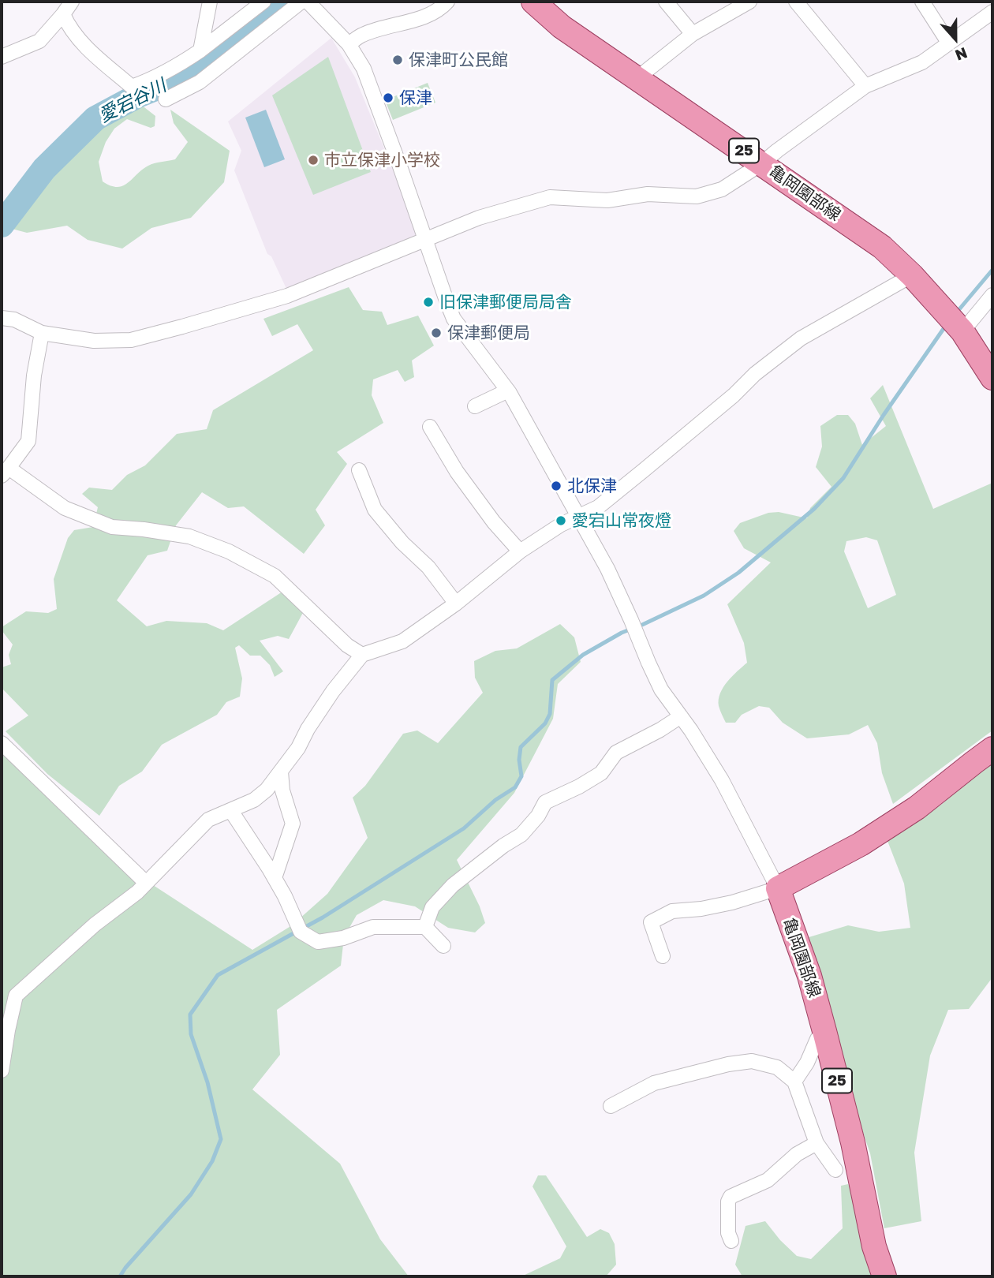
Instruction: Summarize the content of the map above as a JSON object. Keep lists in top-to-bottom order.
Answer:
{
  "streets": {
    "main road": ["25", "亀岡園部線"]
  },
  "water": ["愛宕谷川"],
  "places": [
    "保津町公民館",
    "保津",
    "市立保津小学校",
    "旧保津郵便局局舎",
    "保津郵便局",
    "北保津",
    "愛宕山常夜燈"
  ],
  "north": "bottom"
}
